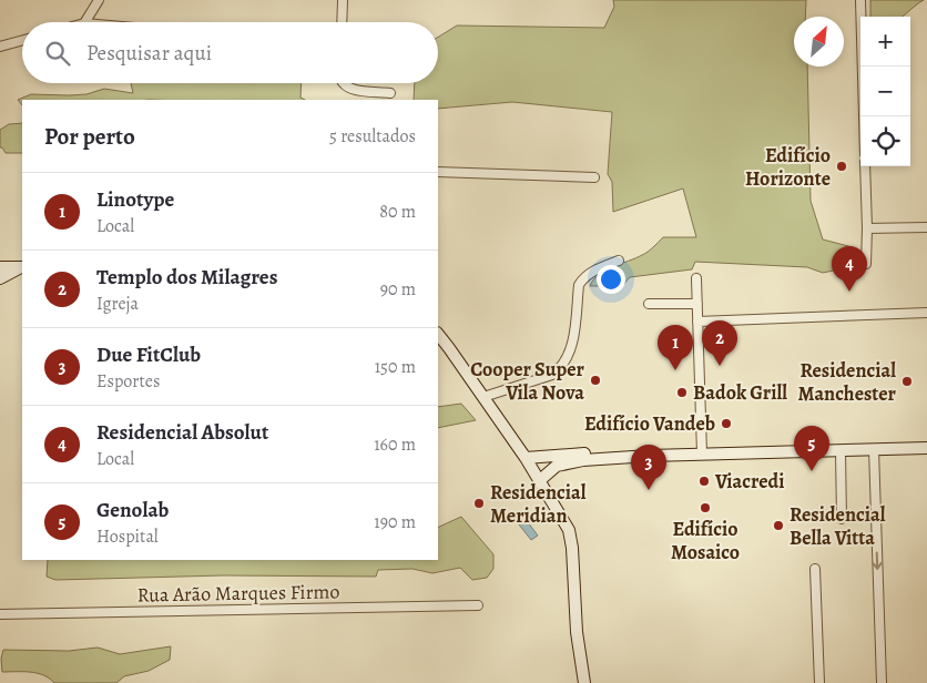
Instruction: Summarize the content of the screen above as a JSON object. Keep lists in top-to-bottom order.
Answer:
{
  "streets": {
    "street": ["Rua Arão Marques Firmo"]
  },
  "places": [
    "Edifício Horizonte",
    "Cooper Super Vila Nova",
    "Residencial Manchester",
    "Badok Grill",
    "Edifício Vandeb",
    "Viacredi",
    "Residencial Meridian",
    "Edifício Mosaico",
    "Residencial Bella Vitta"
  ],
  "north": "top right",
  "page": {
    "map_buttons": ["+", "−"],
    "search": "Pesquisar aqui",
    "heading": ["Por perto", "5 resultados"],
    "list": [
      {
        "mark": "1",
        "name": "Linotype",
        "note": "Local",
        "value": "80 m"
      },
      {
        "mark": "2",
        "name": "Templo dos Milagres",
        "note": "Igreja",
        "value": "90 m"
      },
      {
        "mark": "3",
        "name": "Due FitClub",
        "note": "Esportes",
        "value": "150 m"
      },
      {
        "mark": "4",
        "name": "Residencial Absolut",
        "note": "Local",
        "value": "160 m"
      },
      {
        "mark": "5",
        "name": "Genolab",
        "note": "Hospital",
        "value": "190 m"
      }
    ],
    "pins": [
      "4",
      "2",
      "1",
      "5",
      "3"
    ]
  }
}
